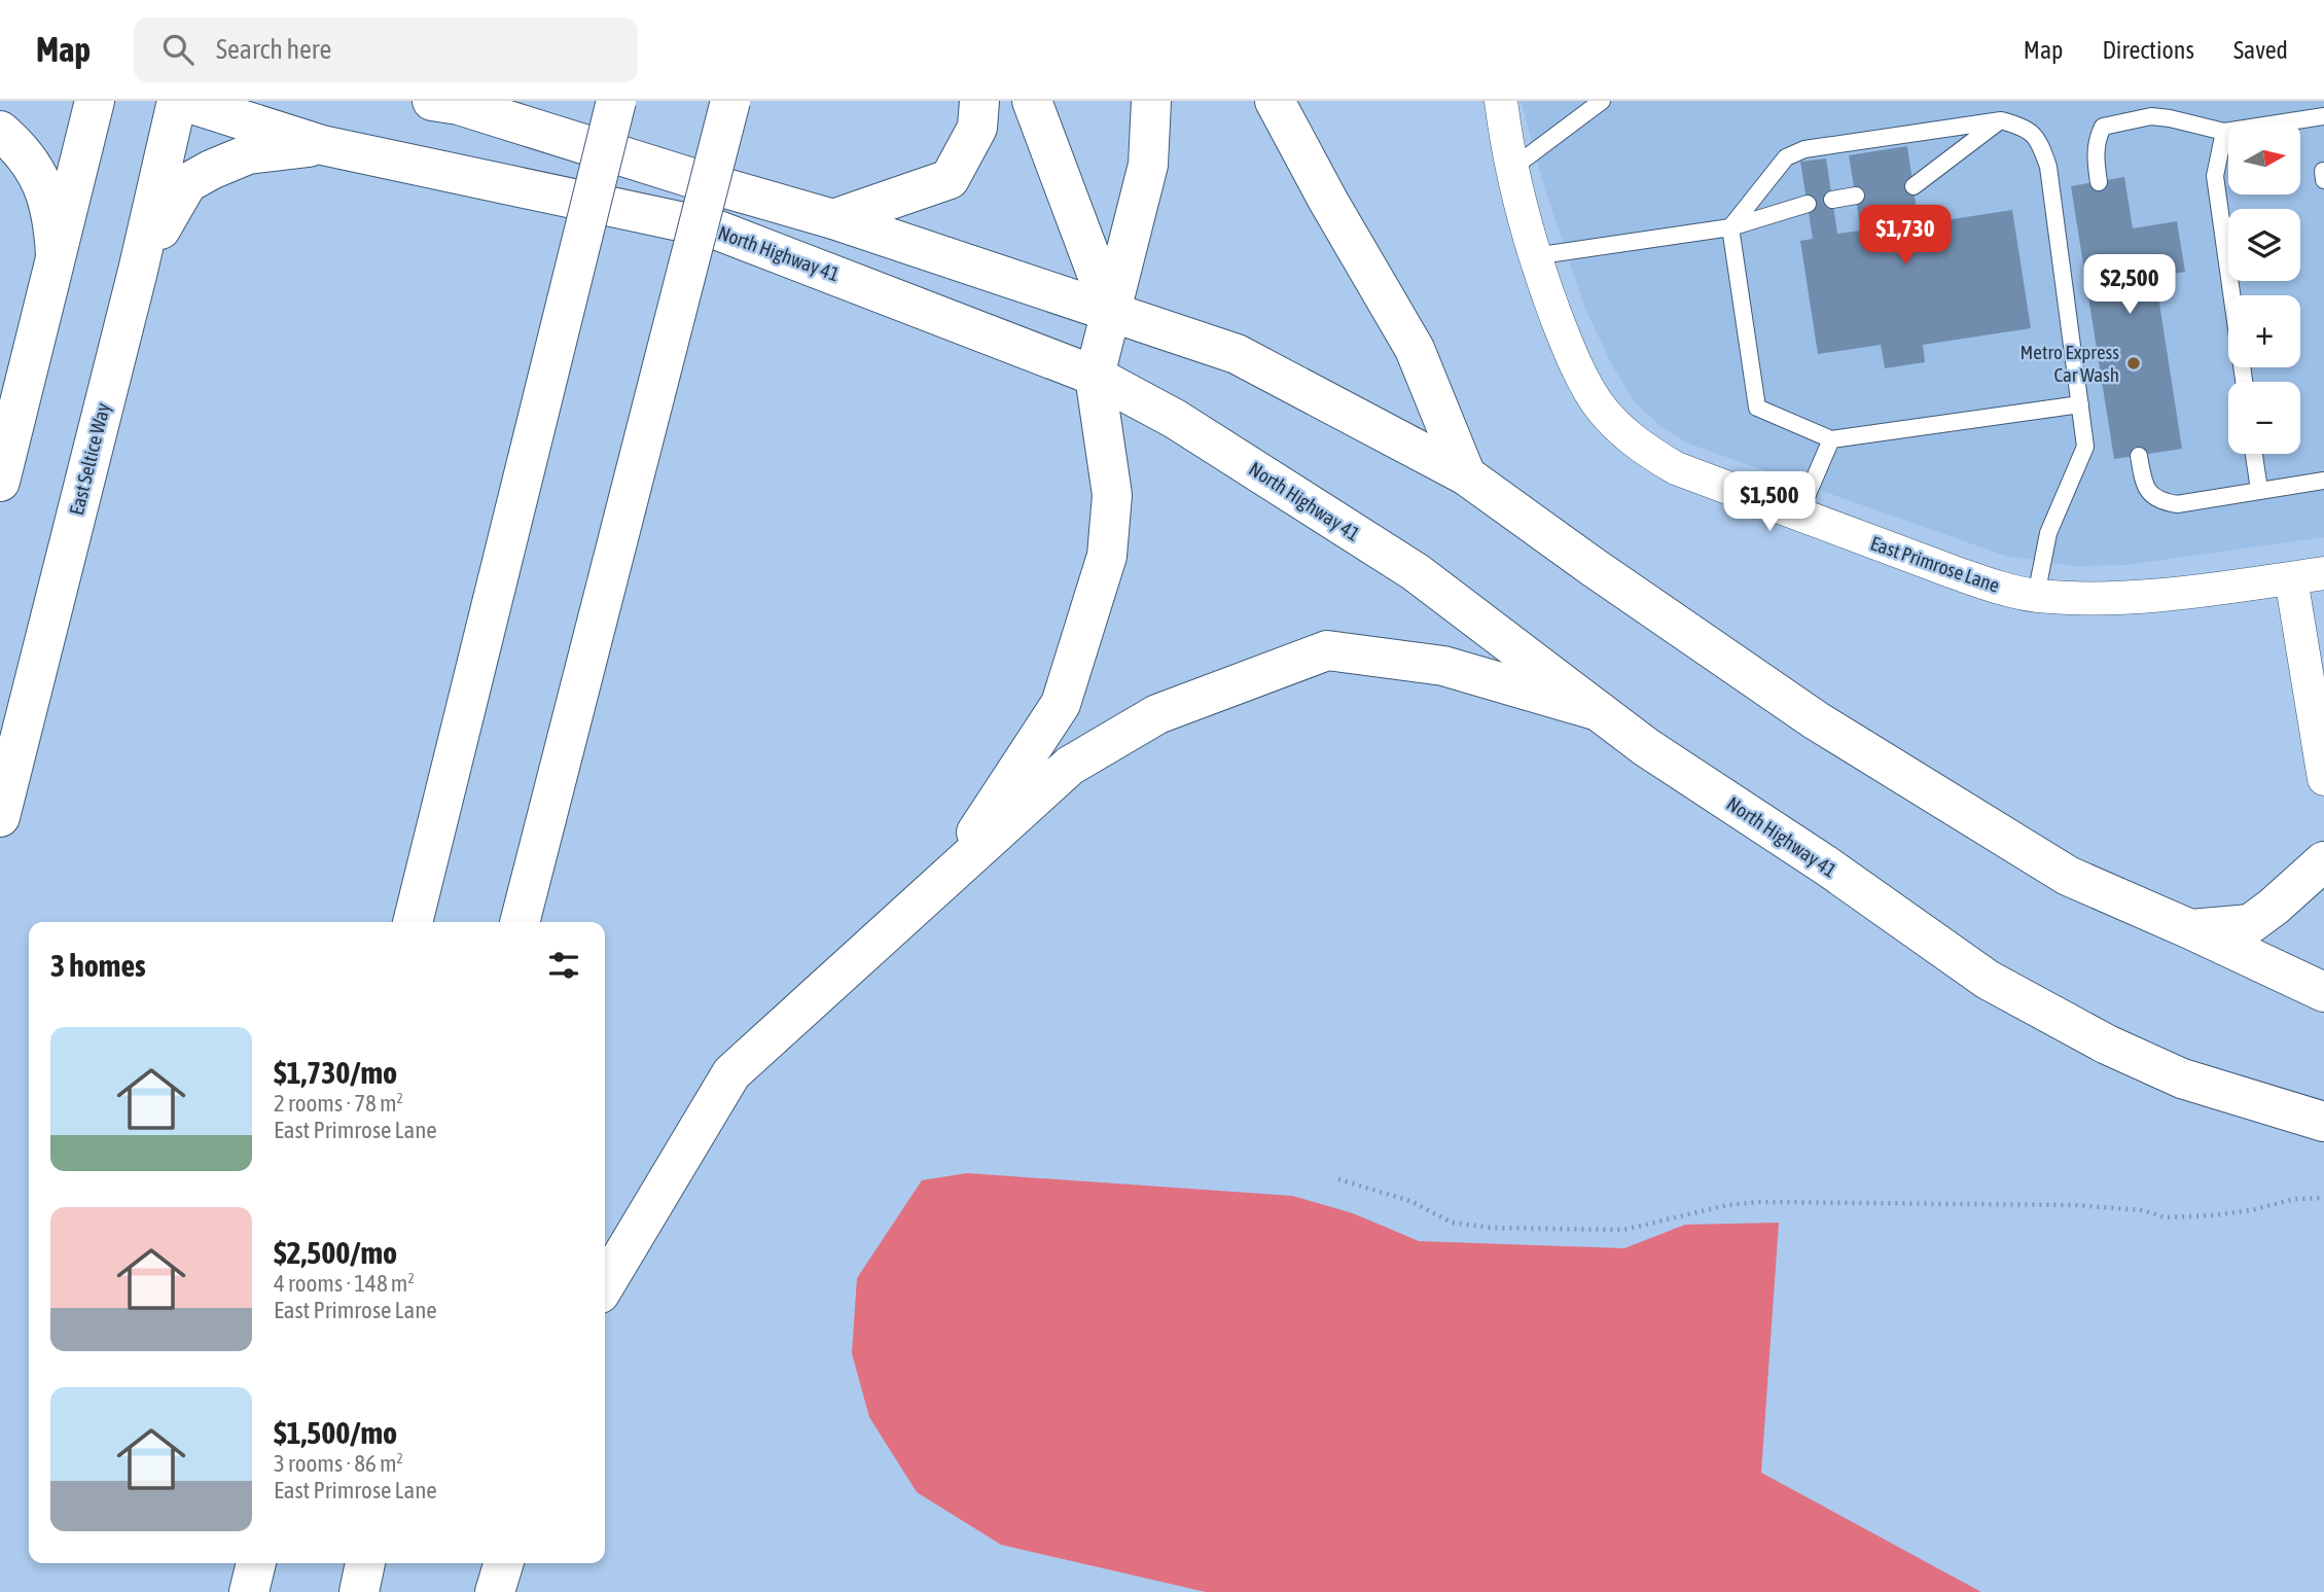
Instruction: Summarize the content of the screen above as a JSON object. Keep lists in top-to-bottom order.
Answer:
{
  "streets": {
    "main road": ["North Highway 41", "East Seltice Way"],
    "street": ["East Primrose Lane"]
  },
  "crossings": [
    ["North Highway 41", "East Seltice Way"]
  ],
  "places": ["Metro Express Car Wash"],
  "north": "right",
  "page": {
    "header": "Map",
    "search": "Search here",
    "nav": ["Map", "Directions", "Saved"],
    "map_buttons": ["+", "−"],
    "price": ["$1,730", "$2,500", "$1,500"],
    "heading": "3 homes",
    "list": [
      {
        "name": "$1,730/mo",
        "note": "2 rooms · 78 m² · East Primrose Lane"
      },
      {
        "name": "$2,500/mo",
        "note": "4 rooms · 148 m² · East Primrose Lane"
      },
      {
        "name": "$1,500/mo",
        "note": "3 rooms · 86 m² · East Primrose Lane"
      }
    ]
  }
}
